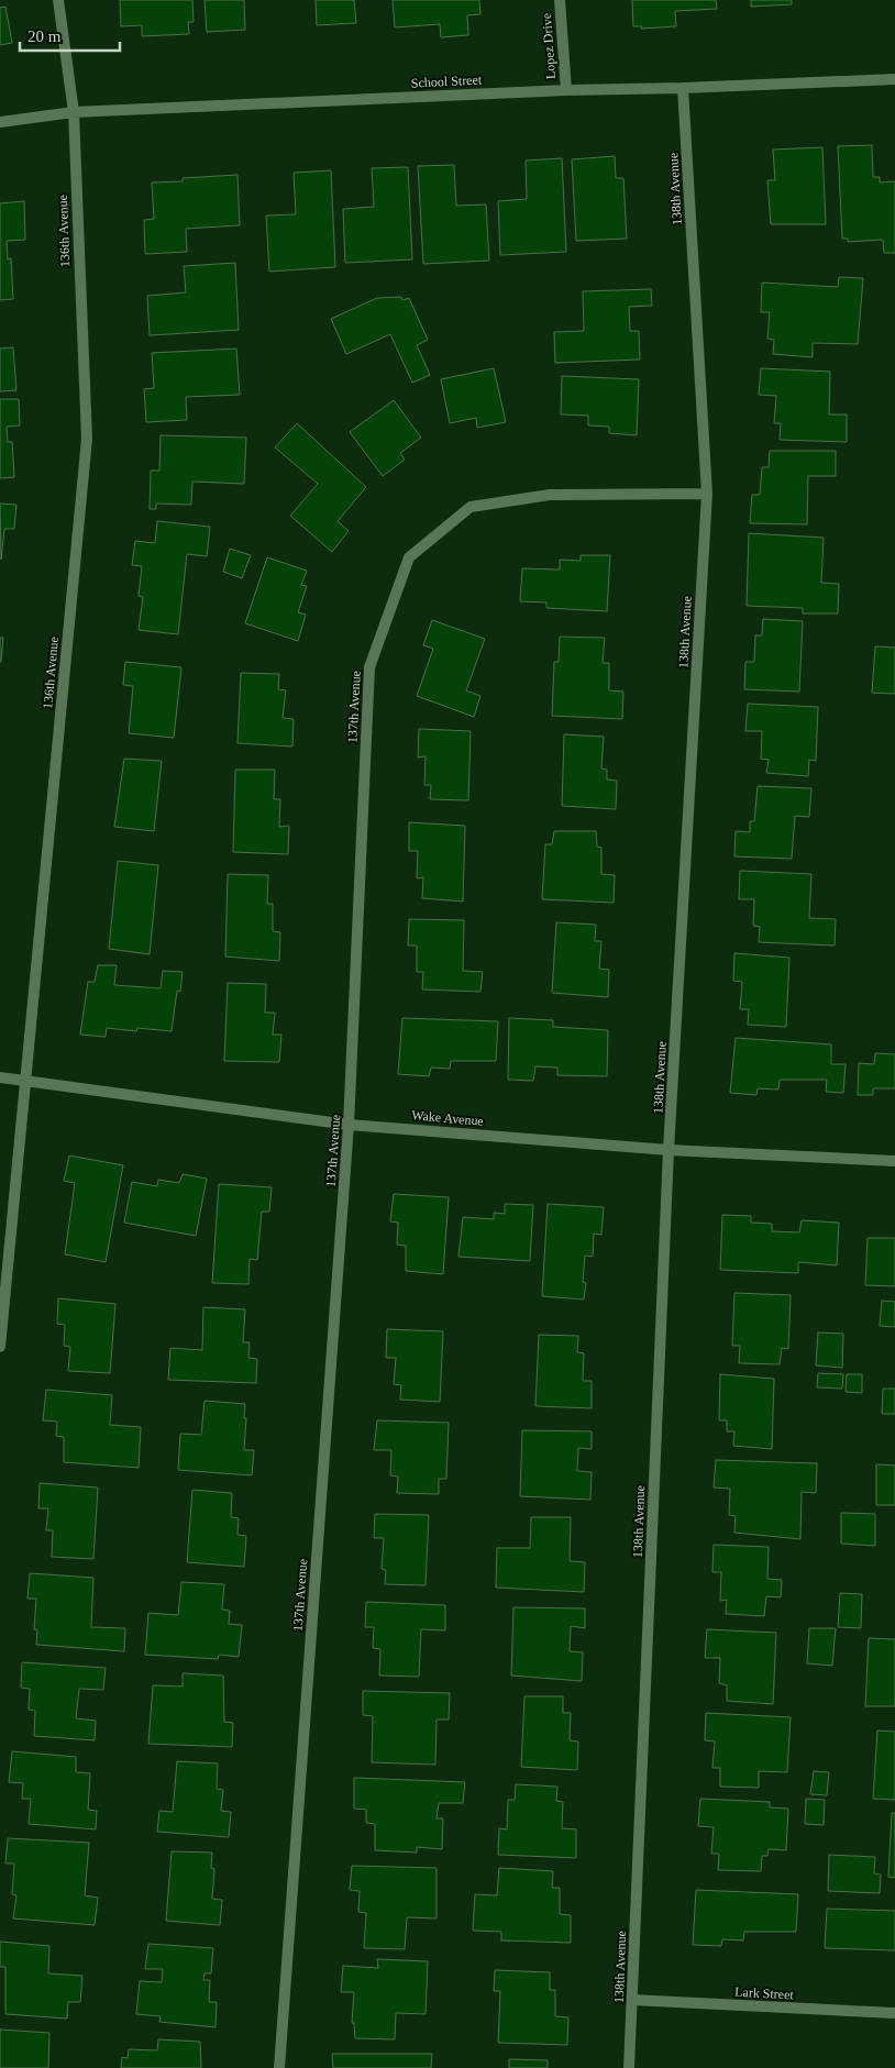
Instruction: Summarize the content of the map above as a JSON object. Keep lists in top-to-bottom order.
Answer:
{
  "streets": {
    "street": [
      "Lopez Drive",
      "School Street",
      "138th Avenue",
      "136th Avenue",
      "137th Avenue",
      "Wake Avenue",
      "Lark Street"
    ]
  },
  "crossings": [
    ["Lopez Drive", "School Street"],
    ["School Street", "138th Avenue"],
    ["School Street", "136th Avenue"],
    ["138th Avenue", "137th Avenue"],
    ["138th Avenue", "Wake Avenue"],
    ["138th Avenue", "Lark Street"],
    ["136th Avenue", "Wake Avenue"],
    ["137th Avenue", "Wake Avenue"]
  ],
  "scale_bar": "20 m"
}
